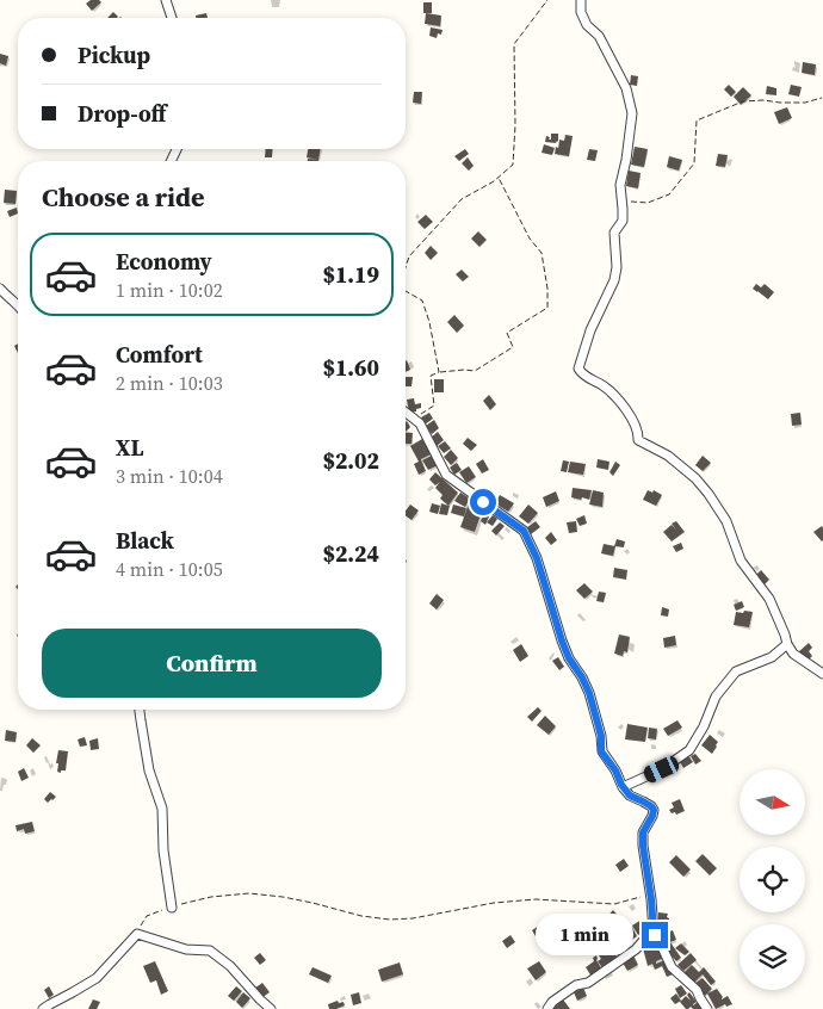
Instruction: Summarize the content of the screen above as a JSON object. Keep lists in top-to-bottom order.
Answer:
{
  "north": "right",
  "page": {
    "banner": ["Pickup", "Drop-off"],
    "heading": "Choose a ride",
    "list": [
      {
        "name": "Economy",
        "note": "1 min · 10:02",
        "value": "$1.19"
      },
      {
        "name": "Comfort",
        "note": "2 min · 10:03",
        "value": "$1.60"
      },
      {
        "name": "XL",
        "note": "3 min · 10:04",
        "value": "$2.02"
      },
      {
        "name": "Black",
        "note": "4 min · 10:05",
        "value": "$2.24"
      }
    ],
    "buttons": "Confirm",
    "bubble": "1 min"
  }
}
